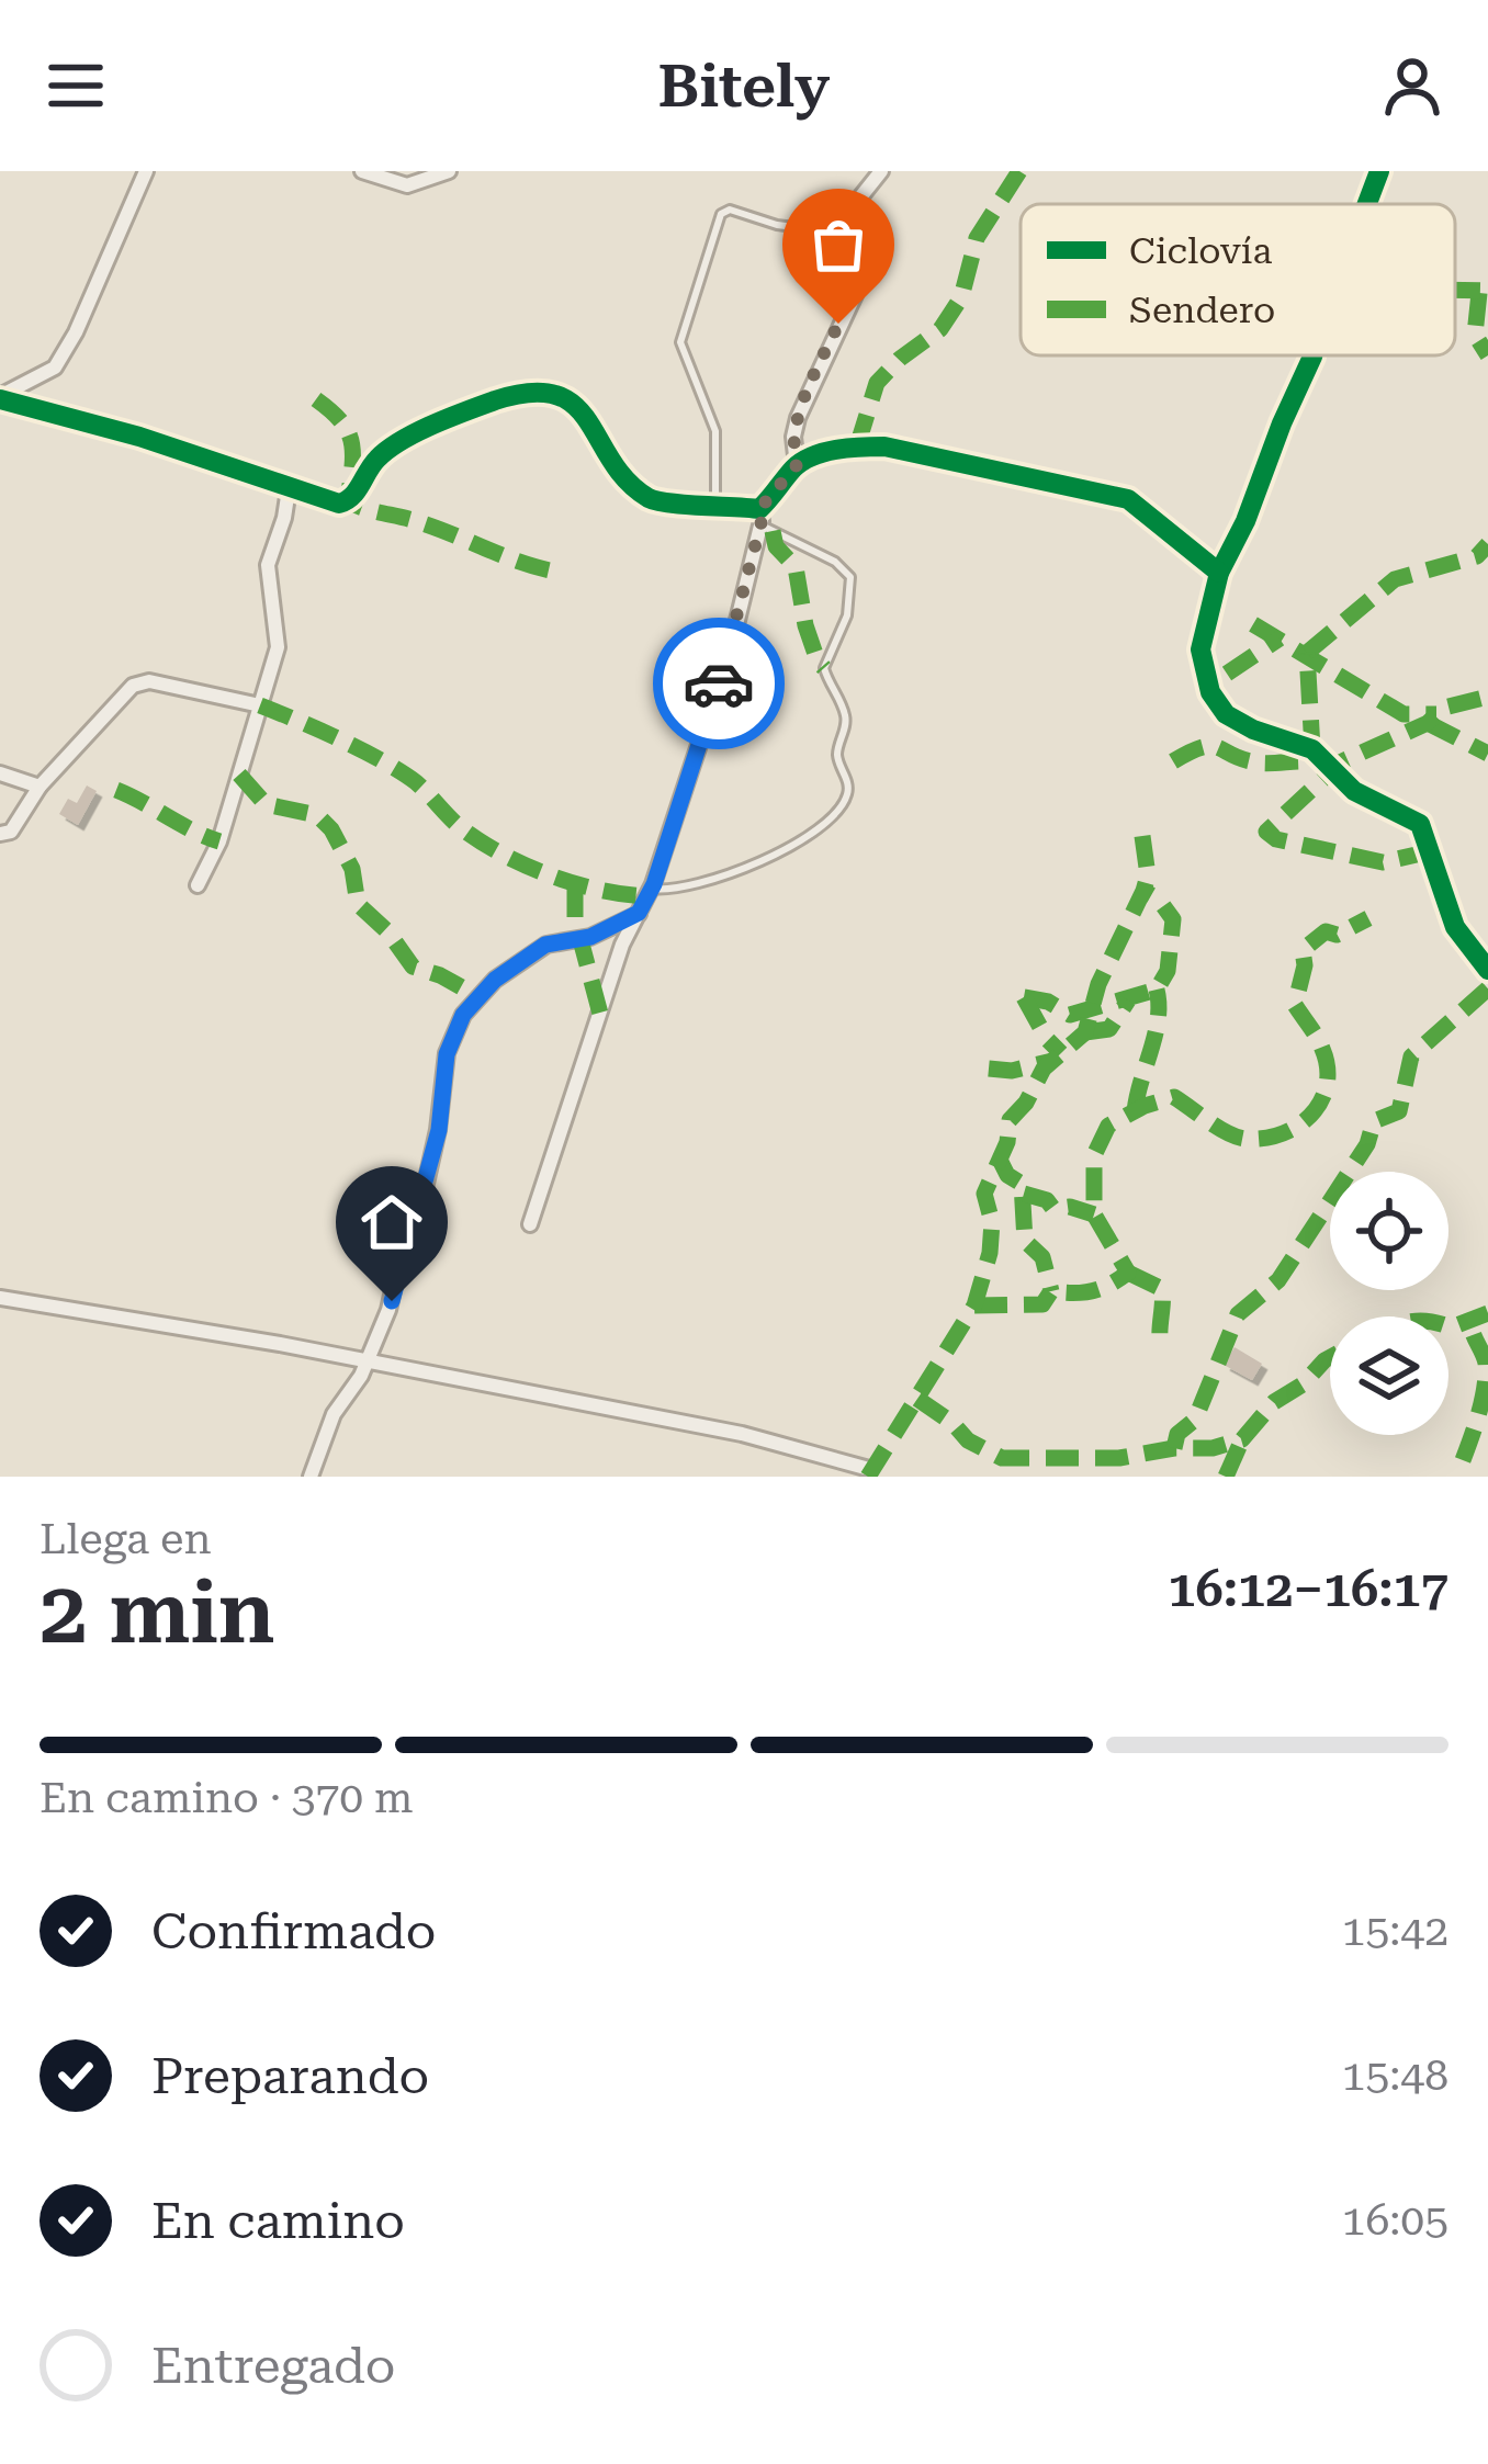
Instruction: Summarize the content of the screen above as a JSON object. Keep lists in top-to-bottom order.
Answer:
{
  "legend": ["Ciclovía", "Sendero"],
  "page": {
    "header": "Bitely",
    "heading": ["2 min", "Llega en", "16:12–16:17"],
    "bar": "En camino · 370 m",
    "list": [
      ["Confirmado", "15:42"],
      ["Preparando", "15:48"],
      ["En camino", "16:05"],
      "Entregado"
    ]
  }
}
